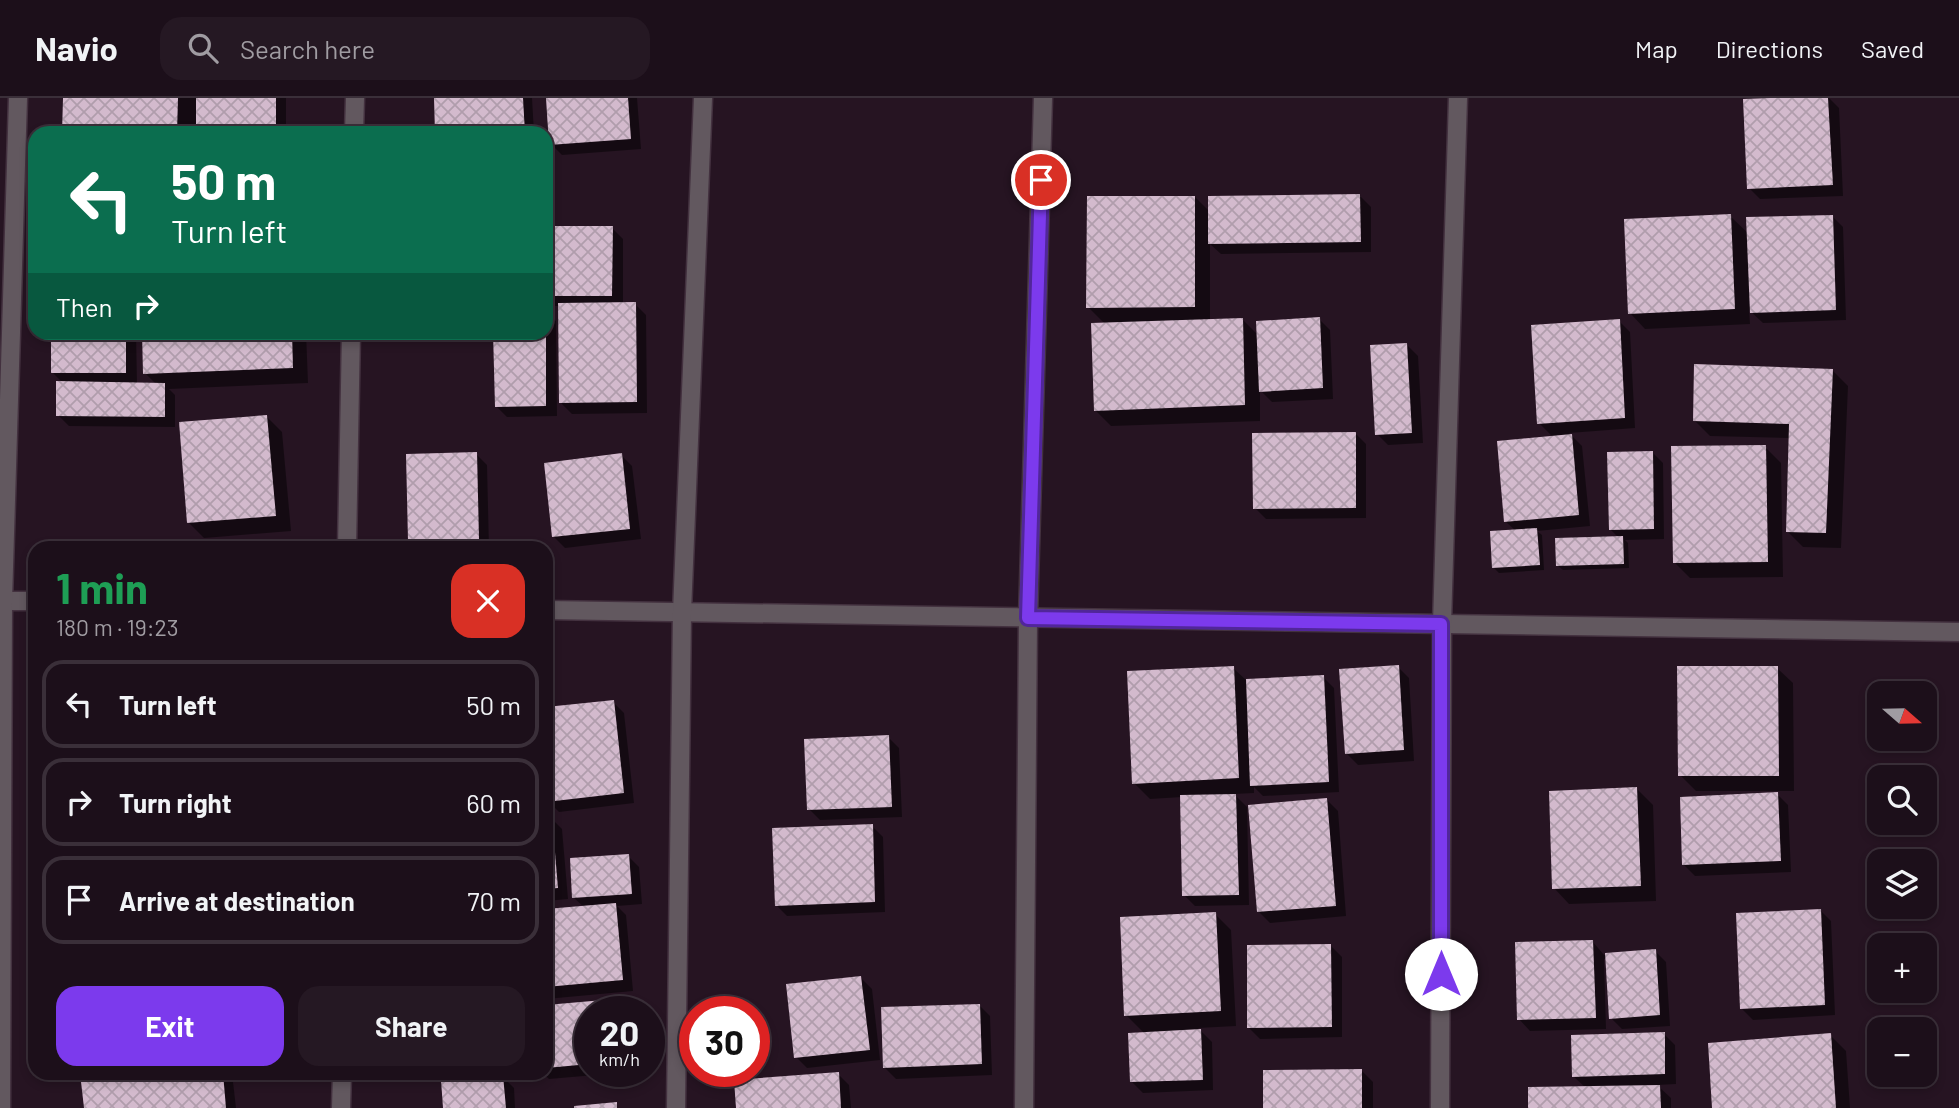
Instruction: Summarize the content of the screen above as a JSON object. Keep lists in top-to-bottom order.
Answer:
{
  "north": "right",
  "page": {
    "header": "Navio",
    "search": "Search here",
    "nav": ["Map", "Directions", "Saved"],
    "turn": ["50 m", "Turn left"],
    "then": "Then",
    "heading": ["1 min", "180 m · 19:23"],
    "list": [
      {
        "name": "Turn left",
        "value": "50 m"
      },
      {
        "name": "Turn right",
        "value": "60 m"
      },
      {
        "name": "Arrive at destination",
        "value": "70 m"
      }
    ],
    "map_buttons": ["+", "−"],
    "buttons": ["Exit", "Share"],
    "speed": "20 km/h",
    "limit": "30"
  }
}
